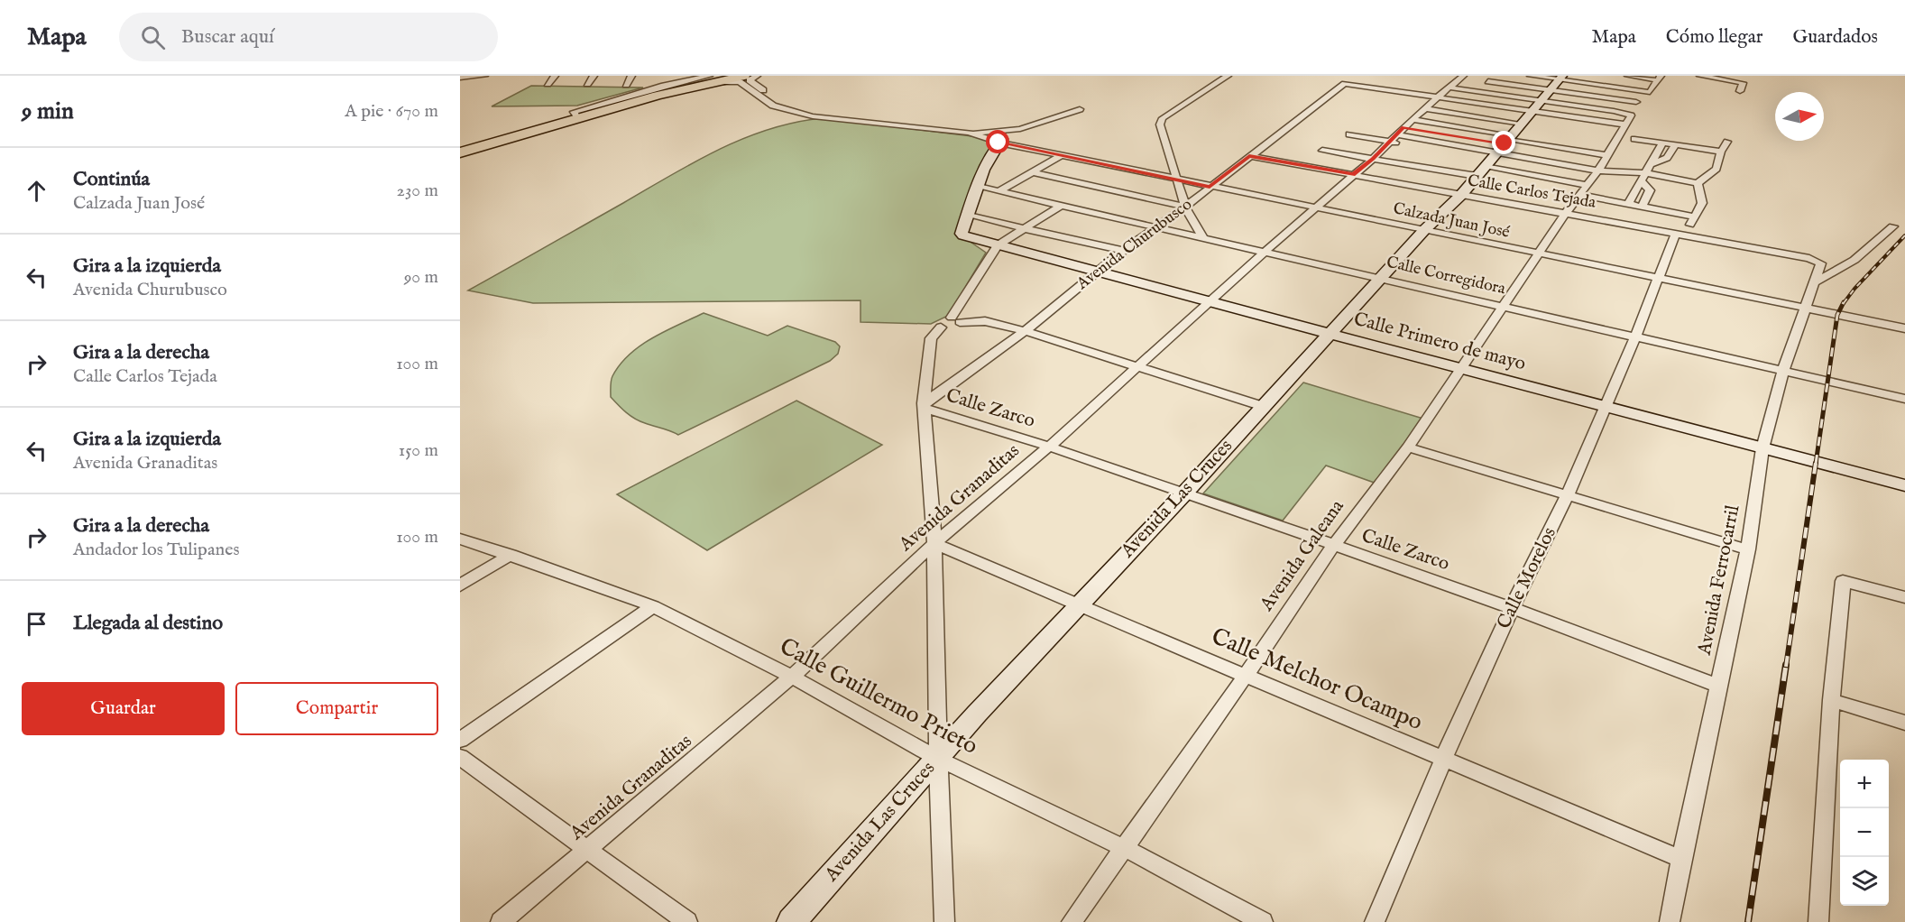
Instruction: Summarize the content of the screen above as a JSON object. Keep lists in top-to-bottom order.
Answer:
{
  "streets": {
    "street": [
      "Calle Carlos Tejada",
      "Calzada Juan José",
      "Avenida Churubusco",
      "Calle Corregidora",
      "Calle Primero de mayo",
      "Calle Zarco",
      "Avenida Granaditas",
      "Avenida Las Cruces",
      "Avenida Galeana",
      "Calle Morelos",
      "Avenida Ferrocarril",
      "Calle Melchor Ocampo",
      "Calle Guillermo Prieto"
    ]
  },
  "crossings": [
    ["Calle Carlos Tejada", "Avenida Churubusco"],
    ["Calle Carlos Tejada", "Avenida Granaditas"],
    ["Calle Carlos Tejada", "Avenida Las Cruces"],
    ["Calle Carlos Tejada", "Avenida Galeana"],
    ["Calle Carlos Tejada", "Calle Morelos"],
    ["Calle Carlos Tejada", "Avenida Ferrocarril"],
    ["Calzada Juan José", "Avenida Churubusco"],
    ["Calzada Juan José", "Avenida Granaditas"],
    ["Calzada Juan José", "Avenida Las Cruces"],
    ["Calzada Juan José", "Avenida Galeana"],
    ["Calzada Juan José", "Calle Morelos"],
    ["Calzada Juan José", "Avenida Ferrocarril"],
    ["Avenida Churubusco", "Calle Corregidora"],
    ["Avenida Churubusco", "Calle Primero de mayo"],
    ["Avenida Churubusco", "Calle Zarco"],
    ["Avenida Churubusco", "Avenida Granaditas"],
    ["Calle Corregidora", "Avenida Granaditas"],
    ["Calle Corregidora", "Avenida Las Cruces"],
    ["Calle Corregidora", "Avenida Galeana"],
    ["Calle Corregidora", "Calle Morelos"],
    ["Calle Corregidora", "Avenida Ferrocarril"],
    ["Calle Primero de mayo", "Avenida Granaditas"],
    ["Calle Primero de mayo", "Avenida Las Cruces"],
    ["Calle Primero de mayo", "Avenida Galeana"],
    ["Calle Primero de mayo", "Calle Morelos"],
    ["Calle Primero de mayo", "Avenida Ferrocarril"],
    ["Calle Zarco", "Avenida Granaditas"],
    ["Calle Zarco", "Avenida Las Cruces"],
    ["Calle Zarco", "Avenida Galeana"],
    ["Calle Zarco", "Calle Morelos"],
    ["Calle Zarco", "Avenida Ferrocarril"],
    ["Avenida Granaditas", "Calle Melchor Ocampo"],
    ["Avenida Granaditas", "Calle Guillermo Prieto"],
    ["Avenida Las Cruces", "Avenida Galeana"],
    ["Avenida Las Cruces", "Calle Melchor Ocampo"],
    ["Avenida Las Cruces", "Calle Guillermo Prieto"],
    ["Avenida Galeana", "Calle Melchor Ocampo"],
    ["Avenida Galeana", "Calle Guillermo Prieto"],
    ["Calle Morelos", "Calle Melchor Ocampo"],
    ["Avenida Ferrocarril", "Calle Melchor Ocampo"]
  ],
  "north": "right",
  "page": {
    "header": "Mapa",
    "search": "Buscar aquí",
    "nav": ["Mapa", "Cómo llegar", "Guardados"],
    "heading": ["9 min", "A pie · 670 m"],
    "list": [
      ["Continúa", "Calzada Juan José", "230 m"],
      ["Gira a la izquierda", "Avenida Churubusco", "90 m"],
      ["Gira a la derecha", "Calle Carlos Tejada", "100 m"],
      ["Gira a la izquierda", "Avenida Granaditas", "150 m"],
      ["Gira a la derecha", "Andador los Tulipanes", "100 m"],
      "Llegada al destino"
    ],
    "buttons": ["Guardar", "Compartir"],
    "map_buttons": ["+", "−"]
  }
}
